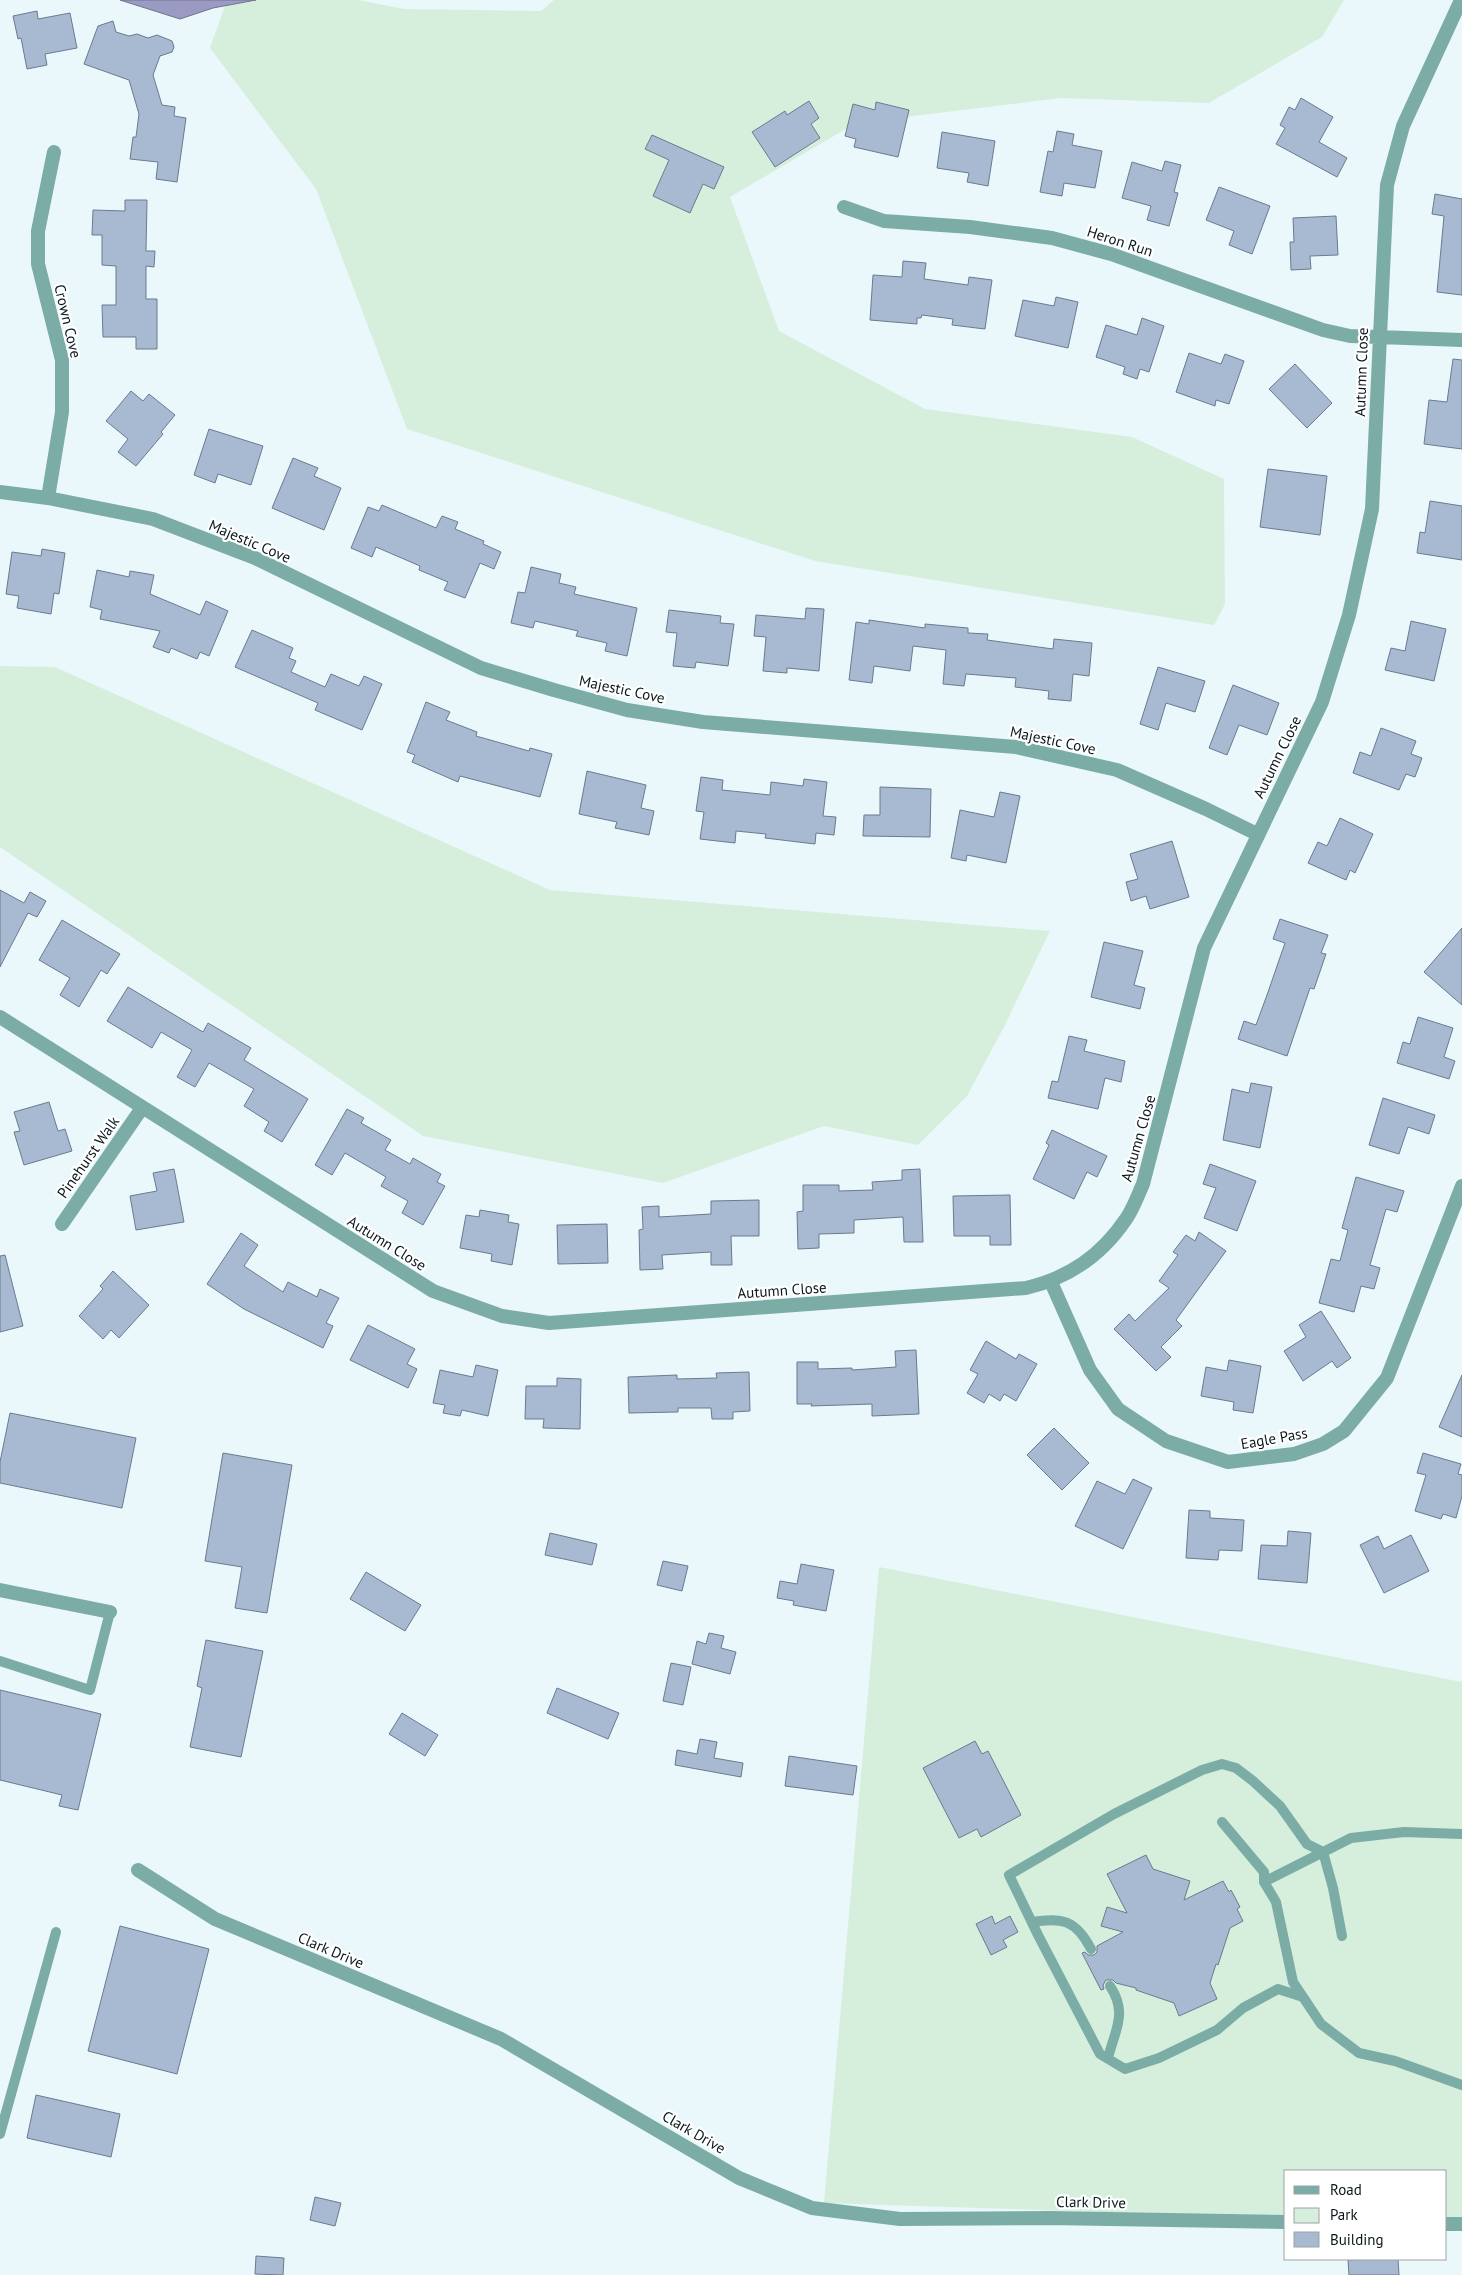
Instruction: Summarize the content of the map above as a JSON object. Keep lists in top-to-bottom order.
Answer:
{
  "streets": {
    "street": [
      "Heron Run",
      "Crown Cove",
      "Autumn Close",
      "Majestic Cove",
      "Pinehurst Walk",
      "Eagle Pass",
      "Clark Drive"
    ]
  },
  "crossings": [
    ["Heron Run", "Autumn Close"],
    ["Crown Cove", "Majestic Cove"],
    ["Autumn Close", "Majestic Cove"],
    ["Autumn Close", "Pinehurst Walk"],
    ["Autumn Close", "Eagle Pass"]
  ],
  "legend": ["Road", "Park", "Building"]
}
